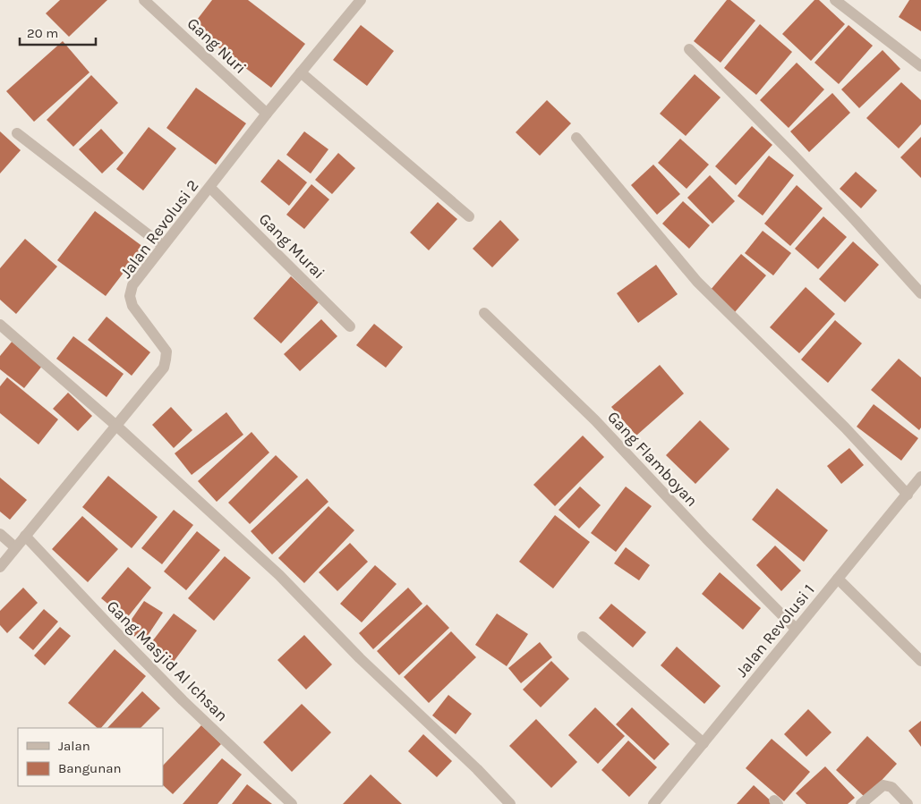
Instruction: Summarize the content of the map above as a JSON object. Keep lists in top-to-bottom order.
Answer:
{
  "streets": {
    "street": [
      "Gang Nuri",
      "Jalan Revolusi 2",
      "Gang Murai",
      "Gang Flamboyan",
      "Jalan Revolusi 1",
      "Gang Masjid Al Ichsan"
    ]
  },
  "crossings": [
    ["Gang Nuri", "Jalan Revolusi 2"],
    ["Jalan Revolusi 2", "Gang Murai"],
    ["Jalan Revolusi 2", "Gang Masjid Al Ichsan"],
    ["Gang Flamboyan", "Jalan Revolusi 1"]
  ],
  "legend": ["Jalan", "Bangunan"],
  "scale_bar": "20 m"
}
